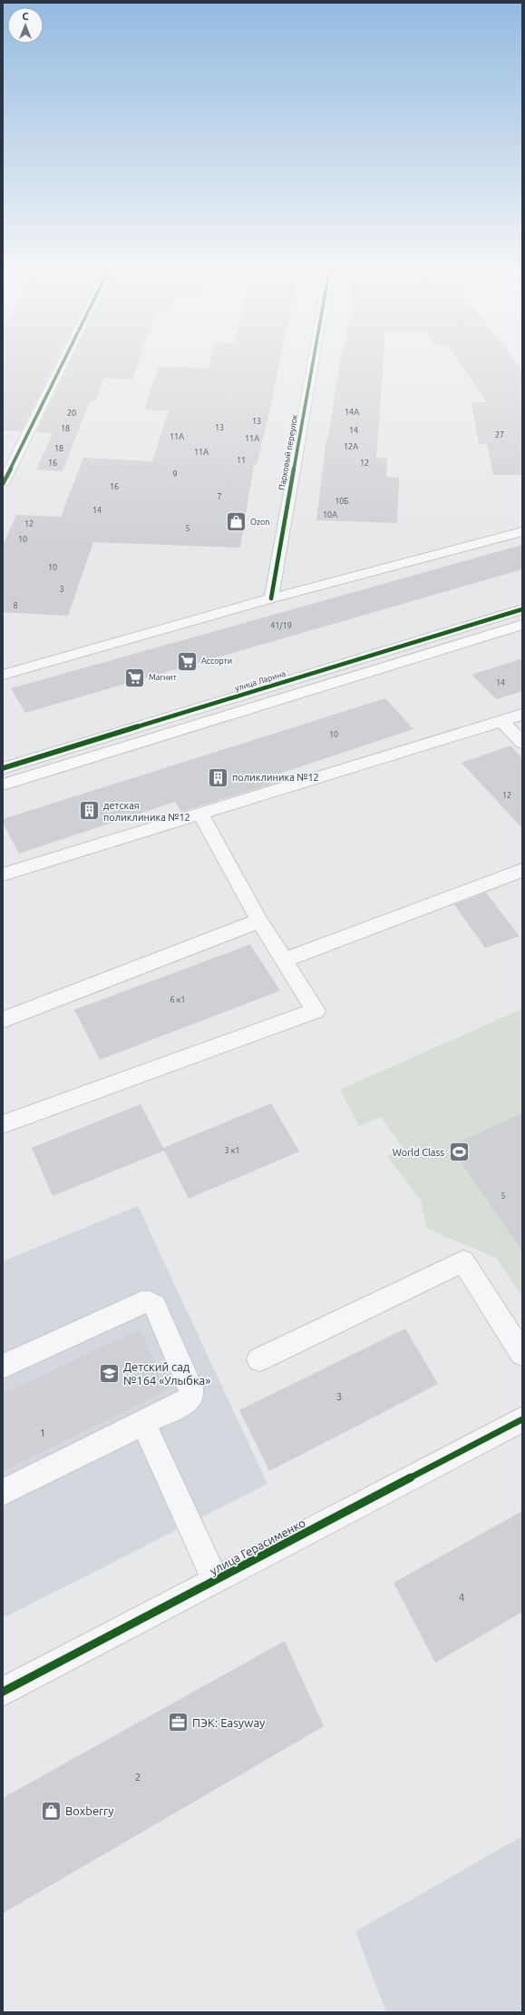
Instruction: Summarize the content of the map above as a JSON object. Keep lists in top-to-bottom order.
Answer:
{
  "streets": {
    "street": ["Парковый переулок", "улица Ларина", "улица Герасименко"]
  },
  "places": {
    "shop": ["Ozon", "Boxberry"],
    "supermarket": ["Ассорти", "Магнит"],
    "building": ["поликлиника №12", "детская поликлиника №12"],
    "sports": ["World Class"],
    "school or university": ["Детский сад №164 «Улыбка»"],
    "office": ["ПЭК: Easyway"]
  },
  "house_numbers": [
    "14А",
    "20",
    "13",
    "13",
    "18",
    "14",
    "27",
    "11А",
    "11А",
    "12А",
    "18",
    "11А",
    "11",
    "16",
    "12",
    "9",
    "16",
    "7",
    "10Б",
    "14",
    "10А",
    "12",
    "5",
    "10",
    "10",
    "3",
    "8",
    "41/19",
    "14",
    "10",
    "12",
    "6 к1",
    "3 к1",
    "5",
    "3",
    "1",
    "4",
    "2"
  ],
  "north": "top"
}
